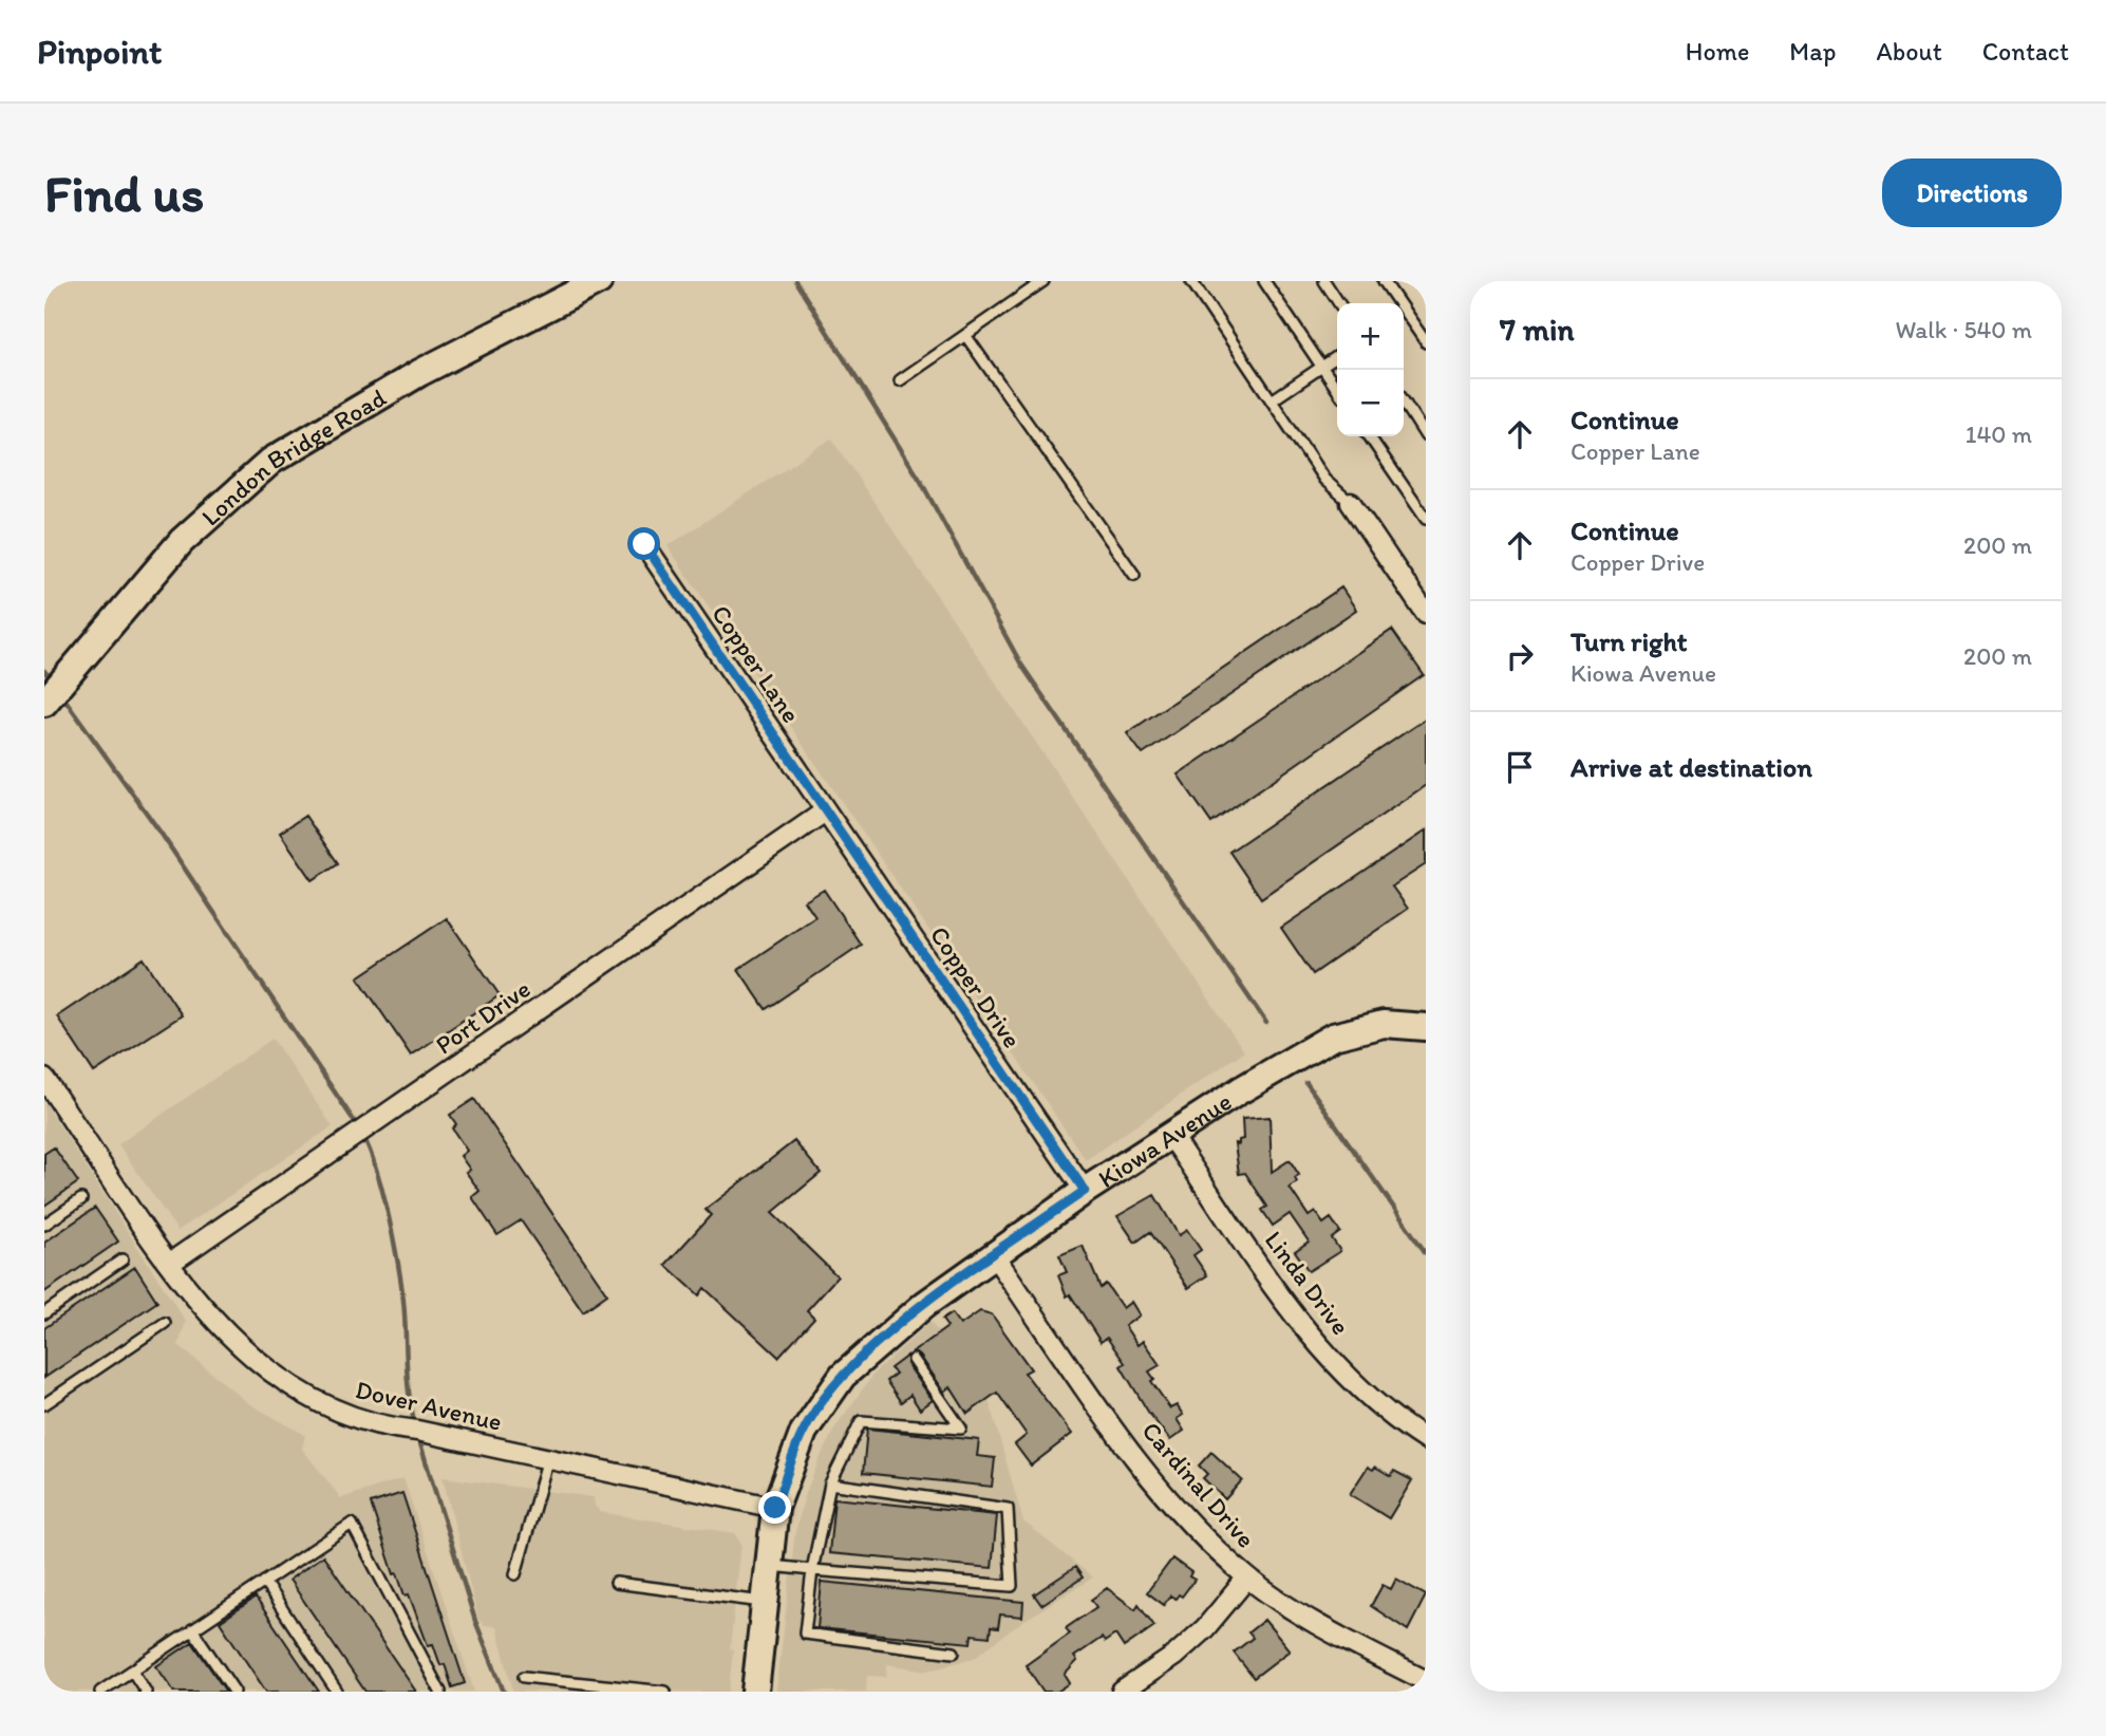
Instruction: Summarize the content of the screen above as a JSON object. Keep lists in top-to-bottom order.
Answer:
{
  "streets": {
    "street": [
      "London Bridge Road",
      "Copper Lane",
      "Copper Drive",
      "Port Drive",
      "Kiowa Avenue",
      "Linda Drive",
      "Dover Avenue",
      "Cardinal Drive"
    ]
  },
  "crossings": [
    ["Copper Lane", "Copper Drive"],
    ["Copper Lane", "Port Drive"],
    ["Copper Drive", "Port Drive"],
    ["Copper Drive", "Kiowa Avenue"],
    ["Port Drive", "Dover Avenue"],
    ["Kiowa Avenue", "Linda Drive"],
    ["Kiowa Avenue", "Dover Avenue"],
    ["Kiowa Avenue", "Cardinal Drive"]
  ],
  "page": {
    "header": "Pinpoint",
    "nav": [
      "Home",
      "Map",
      "About",
      "Contact"
    ],
    "buttons": "Directions",
    "title": "Find us",
    "heading": ["7 min", "Walk · 540 m"],
    "map_buttons": ["+", "−"],
    "list": [
      ["Continue", "Copper Lane", "140 m"],
      ["Continue", "Copper Drive", "200 m"],
      ["Turn right", "Kiowa Avenue", "200 m"],
      "Arrive at destination"
    ]
  }
}
